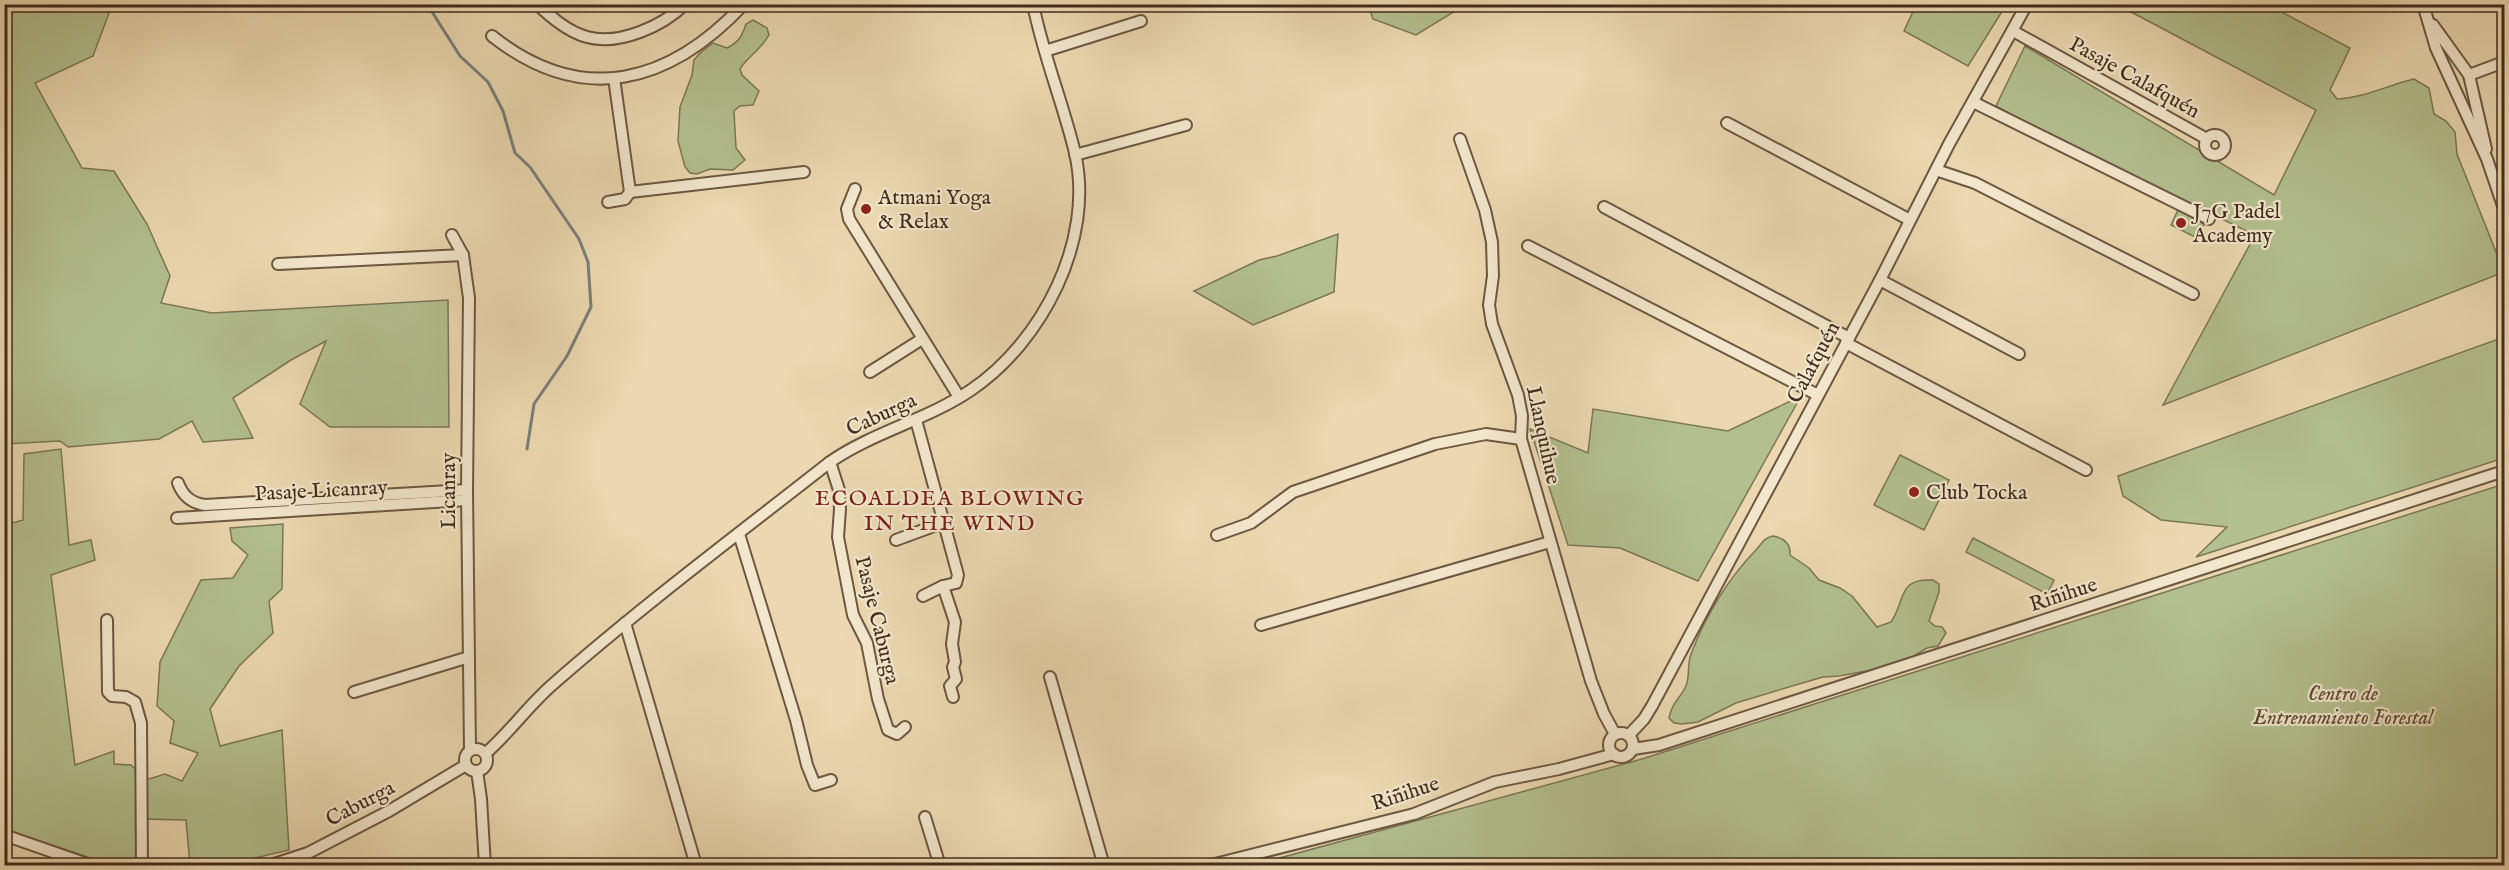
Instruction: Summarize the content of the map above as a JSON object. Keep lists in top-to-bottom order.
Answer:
{
  "streets": {
    "street": [
      "Pasaje Calafquén",
      "Calafquén",
      "Caburga",
      "Llanquihue",
      "Pasaje Licanray",
      "Licanray",
      "Riñihue",
      "Pasaje Caburga"
    ]
  },
  "crossings": [
    ["Pasaje Calafquén", "Calafquén"],
    ["Calafquén", "Llanquihue"],
    ["Calafquén", "Riñihue"],
    ["Caburga", "Licanray"],
    ["Caburga", "Pasaje Caburga"],
    ["Llanquihue", "Riñihue"],
    ["Pasaje Licanray", "Licanray"]
  ],
  "districts": ["ECOALDEA BLOWING IN THE WIND"],
  "parks": ["Centro de Entrenamiento Forestal"],
  "places": ["Atmani Yoga & Relax", "J7G Padel Academy", "Club Tocka"]
}
